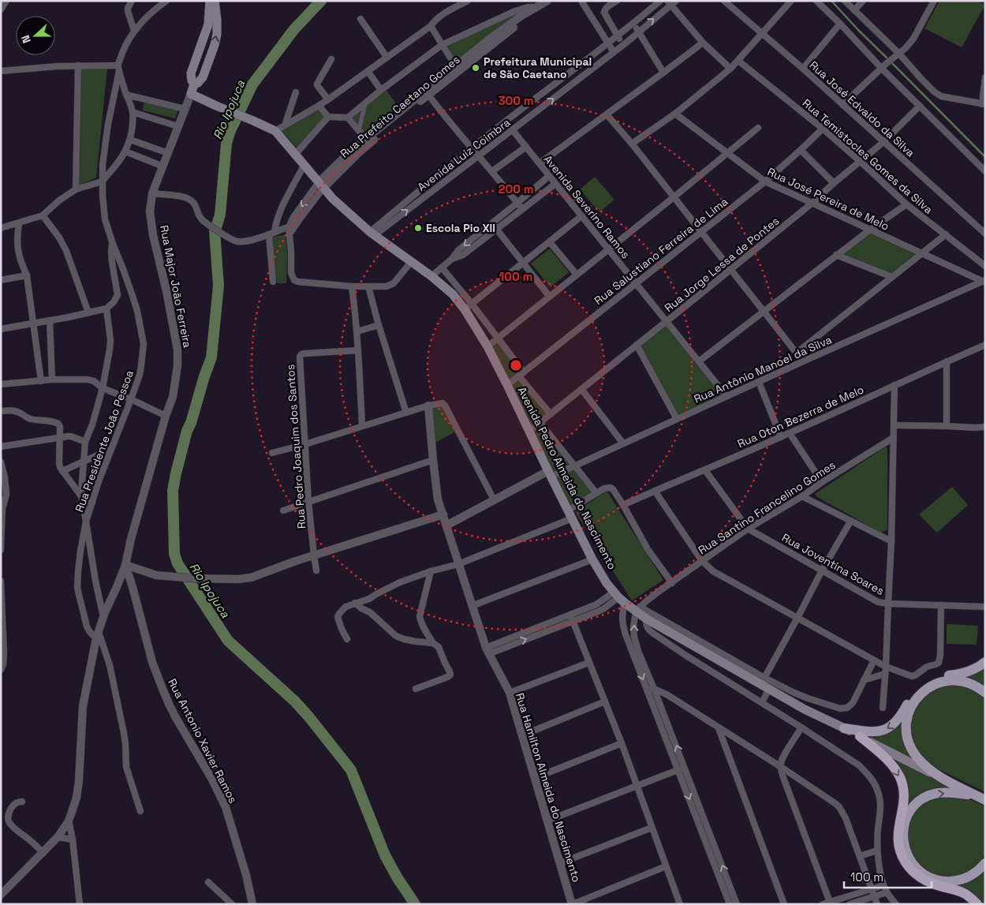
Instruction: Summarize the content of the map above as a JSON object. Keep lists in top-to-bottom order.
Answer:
{
  "streets": {
    "main road": ["Rua Major João Ferreira", "Avenida Pedro Almeida do Nascimento"],
    "street": [
      "Rua Prefeito Caetano Gomes",
      "Rua José Edvaldo da Silva",
      "Avenida Luiz Coimbra",
      "Rua Temistocles Gomes da Silva",
      "Rua José Pereira de Melo",
      "Avenida Severino Ramos",
      "Rua Salustiano Ferreira de Lima",
      "Rua Jorge Lessa de Pontes",
      "Rua Antônio Manoel da Silva",
      "Rua Oton Bezerra de Melo",
      "Rua Presidente João Pessoa",
      "Rua Pedro Joaquim dos Santos",
      "Rua Santino Francelino Gomes",
      "Rua Joventina Soares",
      "Rua Antonio Xavier Ramos",
      "Rua Hamilton Almeida do Nascimento"
    ]
  },
  "crossings": [
    ["Rua Prefeito Caetano Gomes", "Avenida Pedro Almeida do Nascimento"],
    ["Rua José Edvaldo da Silva", "Rua Jorge Lessa de Pontes"],
    ["Avenida Luiz Coimbra", "Avenida Severino Ramos"],
    ["Avenida Luiz Coimbra", "Avenida Pedro Almeida do Nascimento"],
    ["Rua Temistocles Gomes da Silva", "Rua Salustiano Ferreira de Lima"],
    ["Rua Temistocles Gomes da Silva", "Rua Jorge Lessa de Pontes"],
    ["Rua José Pereira de Melo", "Rua Salustiano Ferreira de Lima"],
    ["Rua José Pereira de Melo", "Rua Jorge Lessa de Pontes"],
    ["Rua José Pereira de Melo", "Rua Antônio Manoel da Silva"],
    ["Avenida Severino Ramos", "Rua Salustiano Ferreira de Lima"],
    ["Avenida Severino Ramos", "Rua Jorge Lessa de Pontes"],
    ["Avenida Severino Ramos", "Rua Antônio Manoel da Silva"],
    ["Rua Salustiano Ferreira de Lima", "Avenida Pedro Almeida do Nascimento"],
    ["Rua Jorge Lessa de Pontes", "Avenida Pedro Almeida do Nascimento"],
    ["Rua Major João Ferreira", "Rua Presidente João Pessoa"],
    ["Rua Major João Ferreira", "Rua Antonio Xavier Ramos"],
    ["Rua Antônio Manoel da Silva", "Avenida Pedro Almeida do Nascimento"],
    ["Rua Oton Bezerra de Melo", "Rua Joventina Soares"],
    ["Avenida Pedro Almeida do Nascimento", "Rua Santino Francelino Gomes"],
    ["Rua Santino Francelino Gomes", "Rua Joventina Soares"]
  ],
  "water": ["Rio Ipojuca"],
  "places": ["Prefeitura Municipal de São Caetano", "Escola Pio XII"],
  "scale_bar": "100 m",
  "north": "left",
  "rings": ["300 m", "200 m", "100 m"]
}
